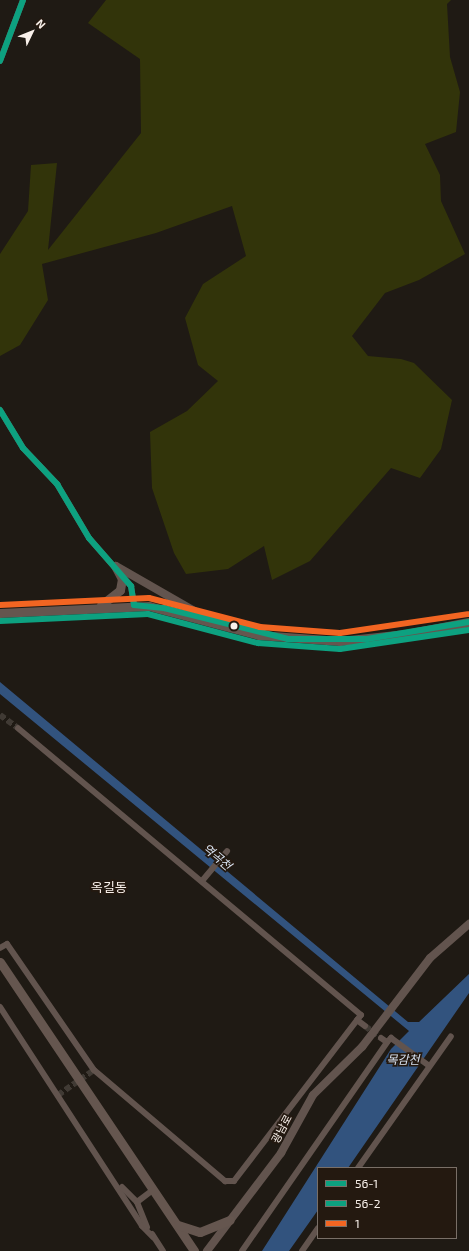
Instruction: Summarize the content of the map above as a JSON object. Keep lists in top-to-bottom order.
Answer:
{
  "streets": {
    "street": ["광남로"]
  },
  "districts": ["옥길동"],
  "water": ["역곡천", "목감천"],
  "lines": ["transit line 56-1", "transit line 1", "transit line 56-2"],
  "legend": ["56-1", "56-2", "1"],
  "north": "top right"
}
